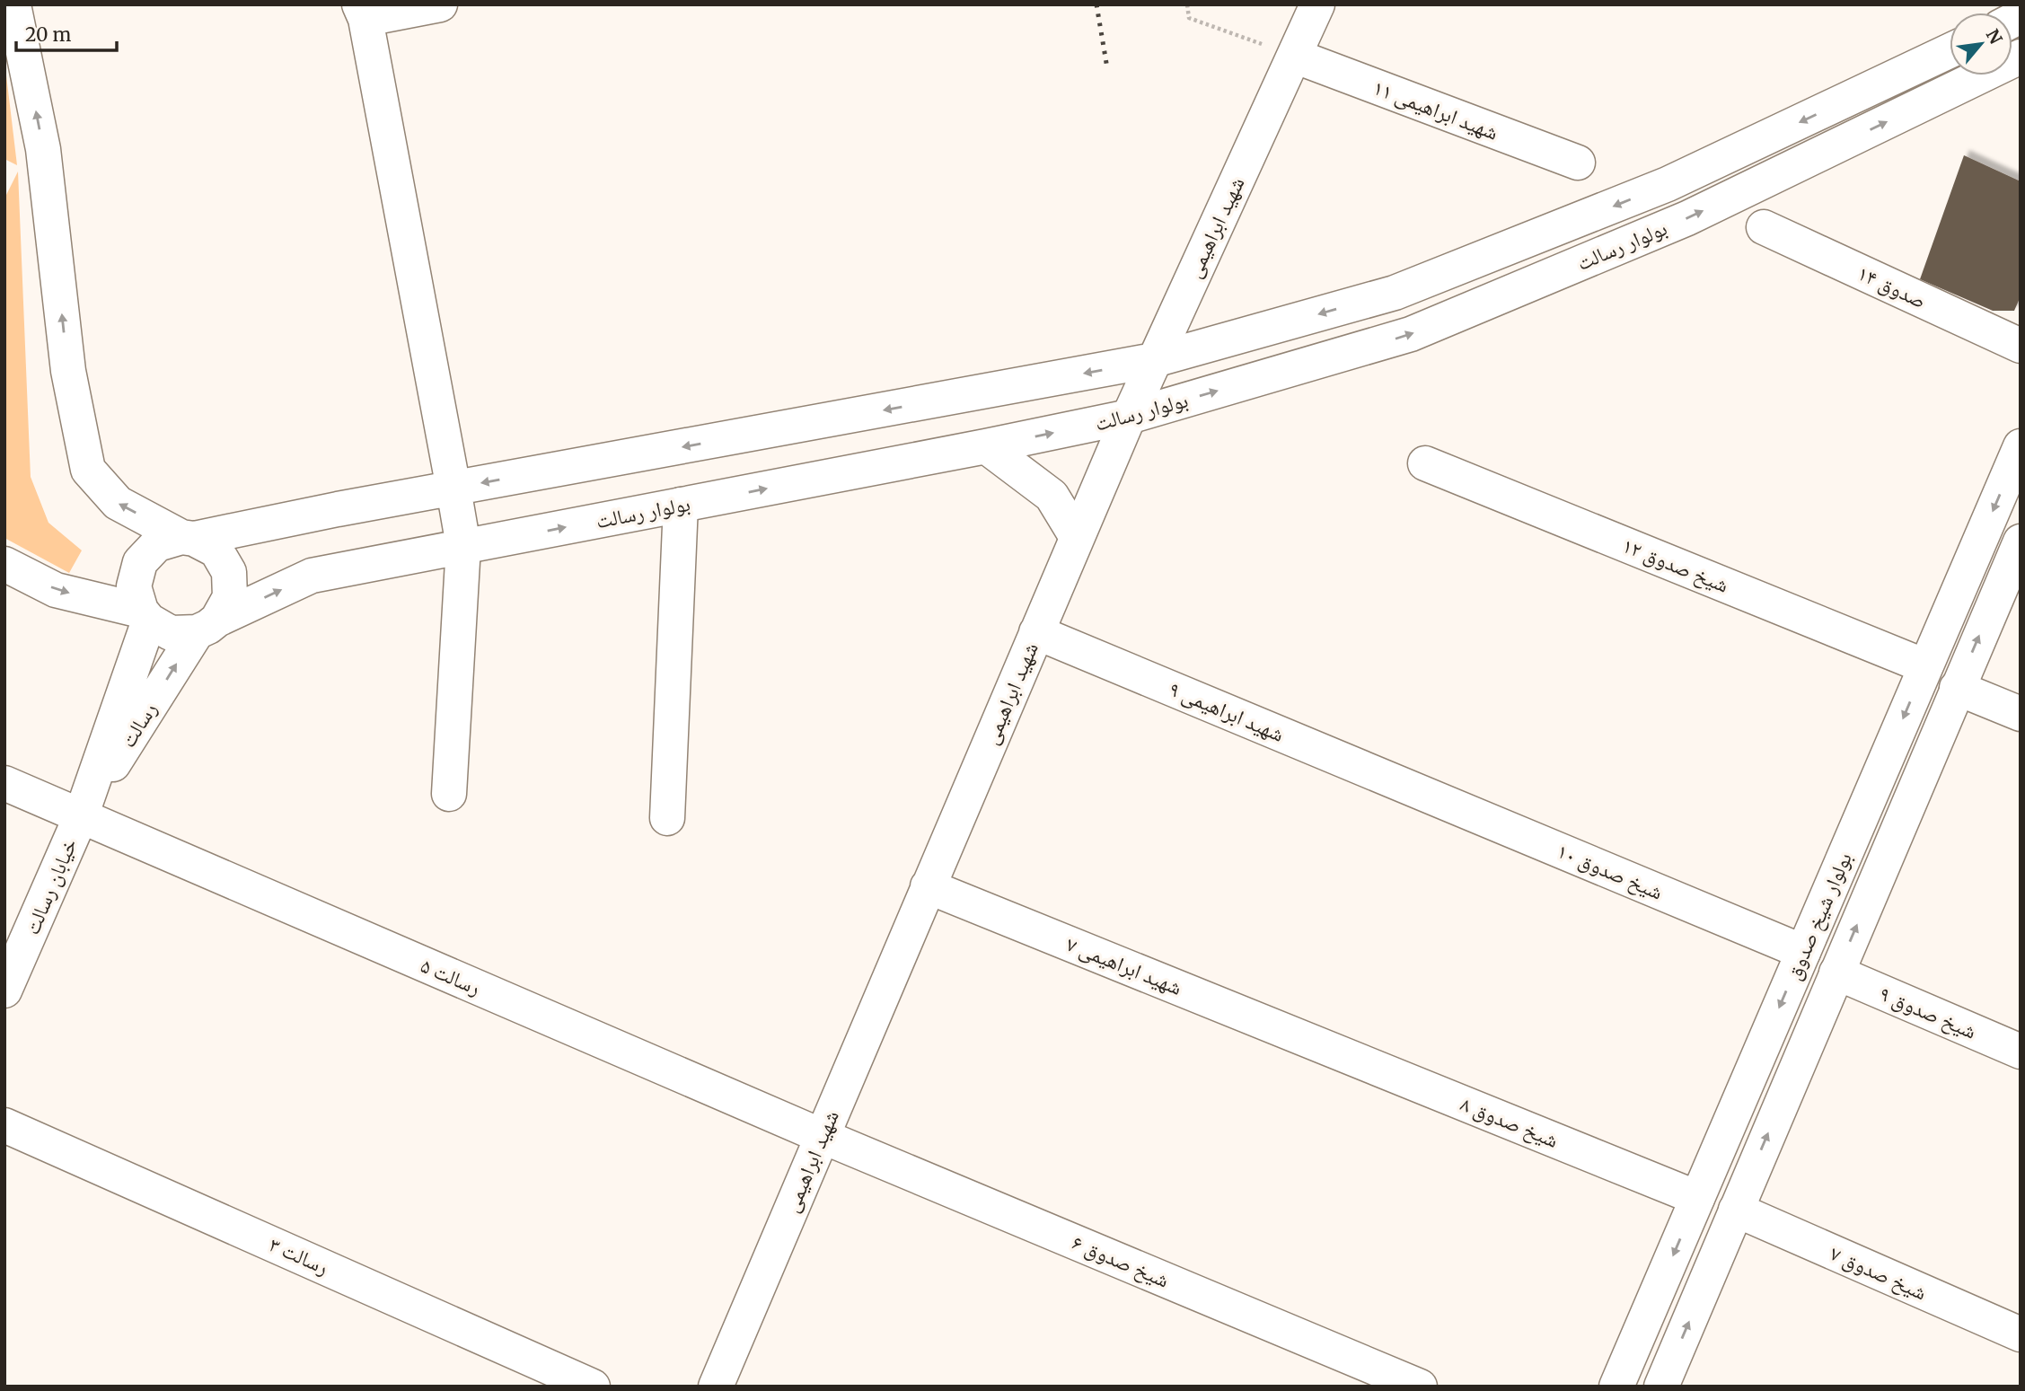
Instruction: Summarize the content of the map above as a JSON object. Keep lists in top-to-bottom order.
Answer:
{
  "streets": {
    "street": [
      "شهید ابراهیمی ۱۱",
      "شهید ابراهیمی",
      "بولوار رسالت",
      "صدوق ۱۴",
      "شیخ صدوق ۱۲",
      "شهید ابراهیمی ۹",
      "رسالت",
      "شیخ صدوق ۱۰",
      "خیابان رسالت",
      "بولوار شیخ صدوق",
      "شهید ابراهیمی ۷",
      "رسالت ۵",
      "شیخ صدوق ۹",
      "شیخ صدوق ۸",
      "رسالت ۳",
      "شیخ صدوق ۶",
      "شیخ صدوق ۷"
    ]
  },
  "crossings": [
    ["شهید ابراهیمی ۱۱", "شهید ابراهیمی"],
    ["شهید ابراهیمی", "بولوار رسالت"],
    ["شهید ابراهیمی", "شهید ابراهیمی ۹"],
    ["شهید ابراهیمی", "شهید ابراهیمی ۷"],
    ["شهید ابراهیمی", "رسالت ۵"],
    ["شهید ابراهیمی", "شیخ صدوق ۶"],
    ["بولوار رسالت", "رسالت"],
    ["شیخ صدوق ۱۲", "بولوار شیخ صدوق"],
    ["شهید ابراهیمی ۹", "شیخ صدوق ۱۰"],
    ["رسالت", "خیابان رسالت"],
    ["رسالت", "رسالت ۵"],
    ["شیخ صدوق ۱۰", "بولوار شیخ صدوق"],
    ["خیابان رسالت", "رسالت ۵"],
    ["بولوار شیخ صدوق", "شیخ صدوق ۹"],
    ["بولوار شیخ صدوق", "شیخ صدوق ۸"],
    ["بولوار شیخ صدوق", "شیخ صدوق ۷"],
    ["شهید ابراهیمی ۷", "شیخ صدوق ۸"],
    ["رسالت ۵", "شیخ صدوق ۶"]
  ],
  "scale_bar": "20 m",
  "north": "top right"
}
